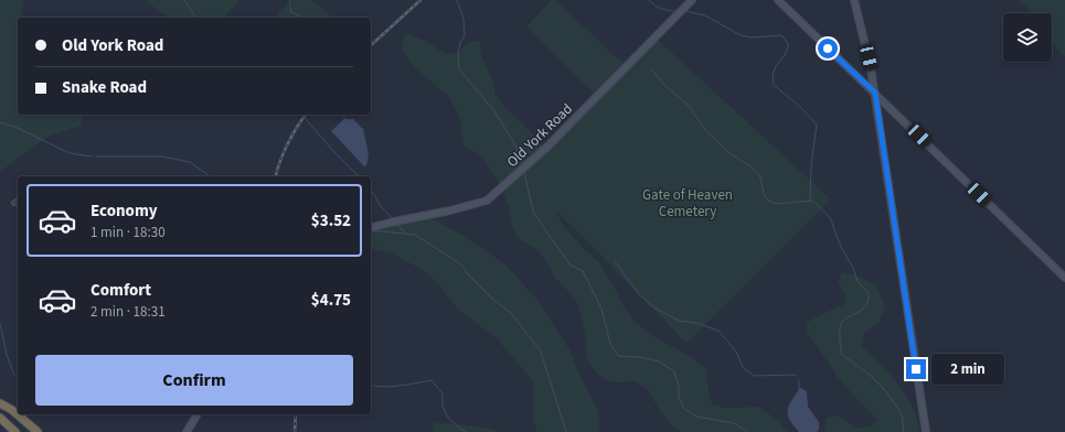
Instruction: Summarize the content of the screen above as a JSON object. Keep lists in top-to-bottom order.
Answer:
{
  "streets": {
    "street": ["Old York Road"]
  },
  "parks": ["Gate of Heaven Cemetery"],
  "page": {
    "banner": ["Old York Road", "Snake Road"],
    "list": [
      {
        "name": "Economy",
        "note": "1 min · 18:30",
        "value": "$3.52"
      },
      {
        "name": "Comfort",
        "note": "2 min · 18:31",
        "value": "$4.75"
      }
    ],
    "buttons": "Confirm",
    "bubble": "2 min"
  }
}
